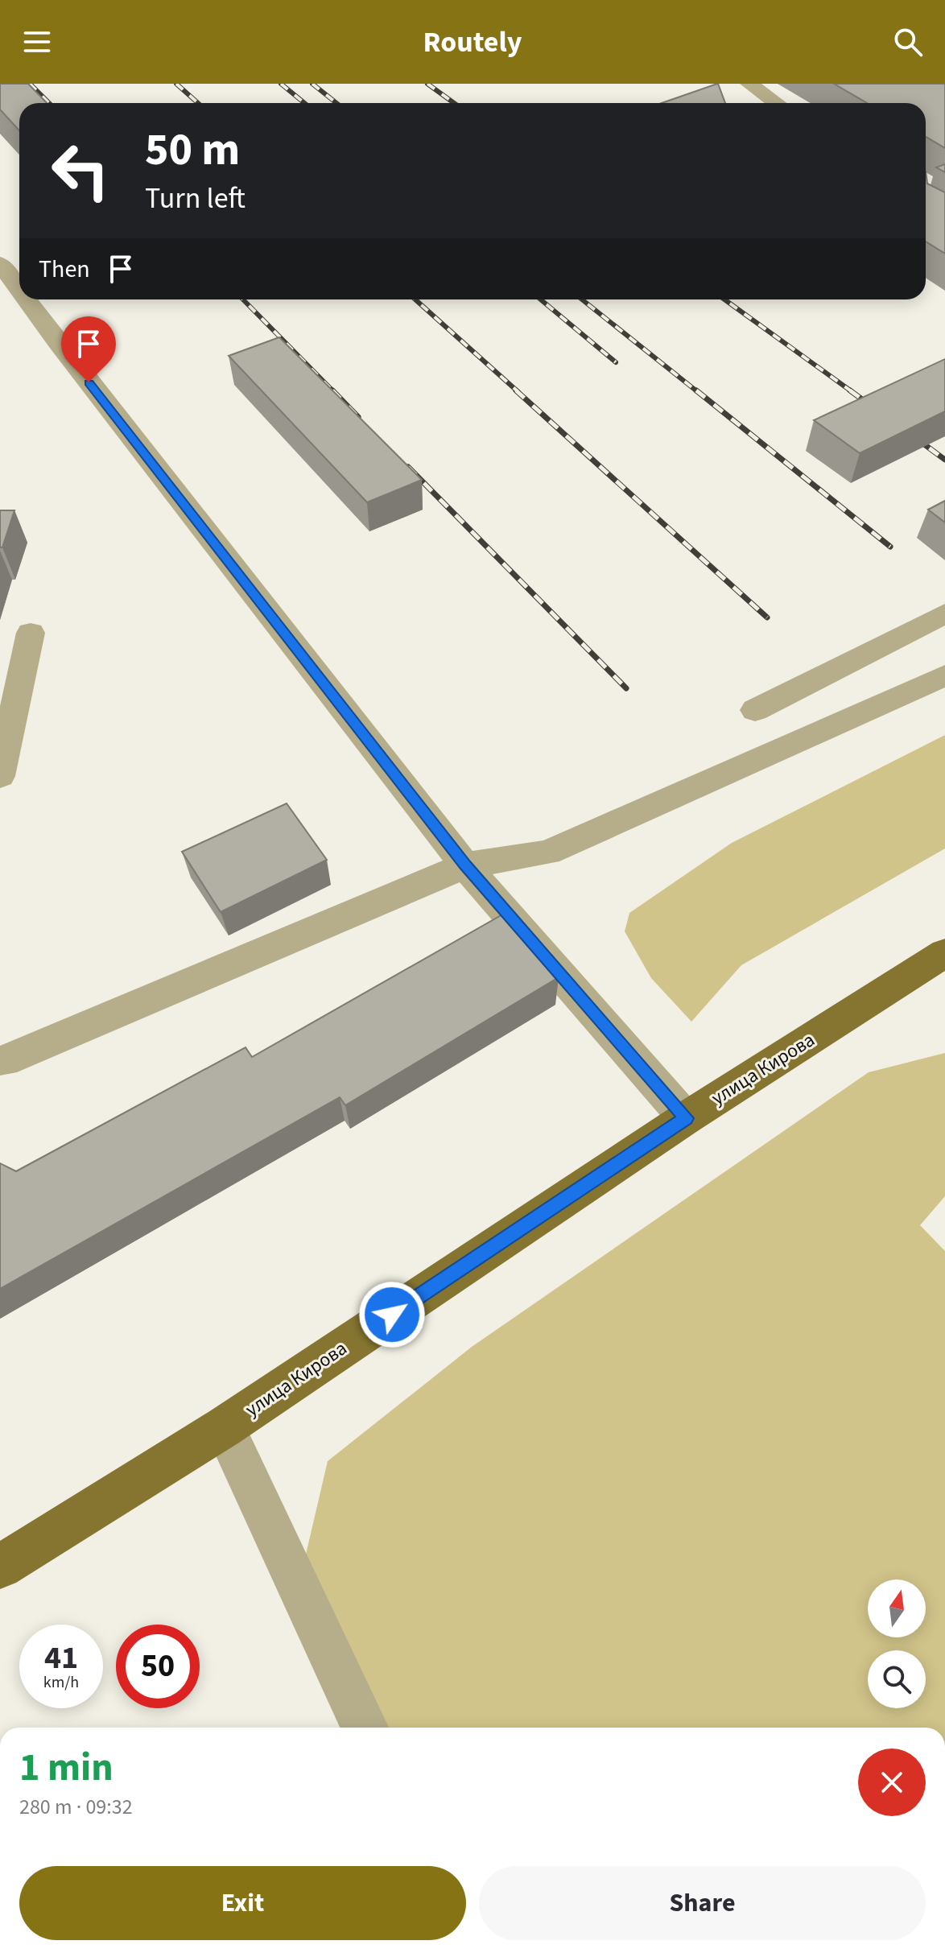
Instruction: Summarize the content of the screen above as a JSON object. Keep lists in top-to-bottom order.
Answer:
{
  "streets": {
    "main road": ["улица Кирова"]
  },
  "north": "top",
  "page": {
    "header": "Routely",
    "turn": ["50 m", "Turn left"],
    "then": "Then",
    "speed": "41 km/h",
    "limit": "50",
    "heading": ["1 min", "280 m · 09:32"],
    "buttons": ["Exit", "Share"]
  }
}
